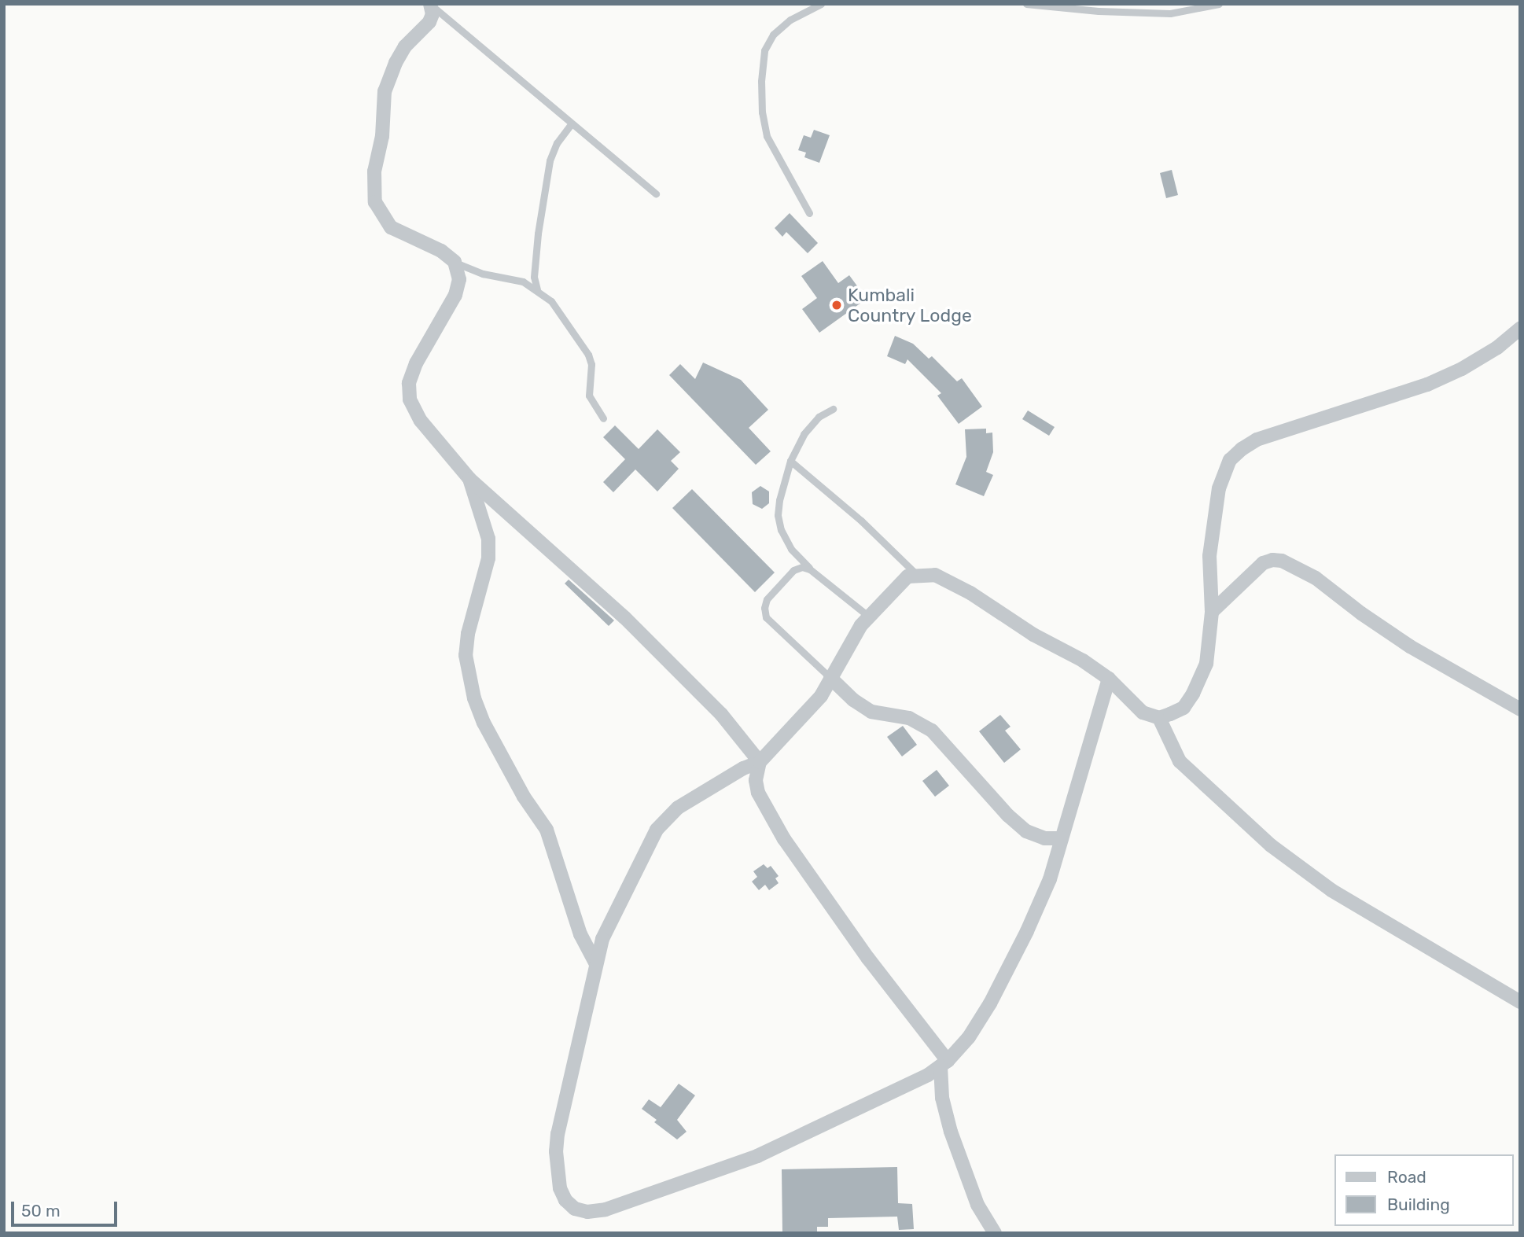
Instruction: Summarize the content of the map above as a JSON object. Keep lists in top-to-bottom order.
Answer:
{
  "places": ["Kumbali Country Lodge"],
  "legend": ["Road", "Building"],
  "scale_bar": "50 m"
}
